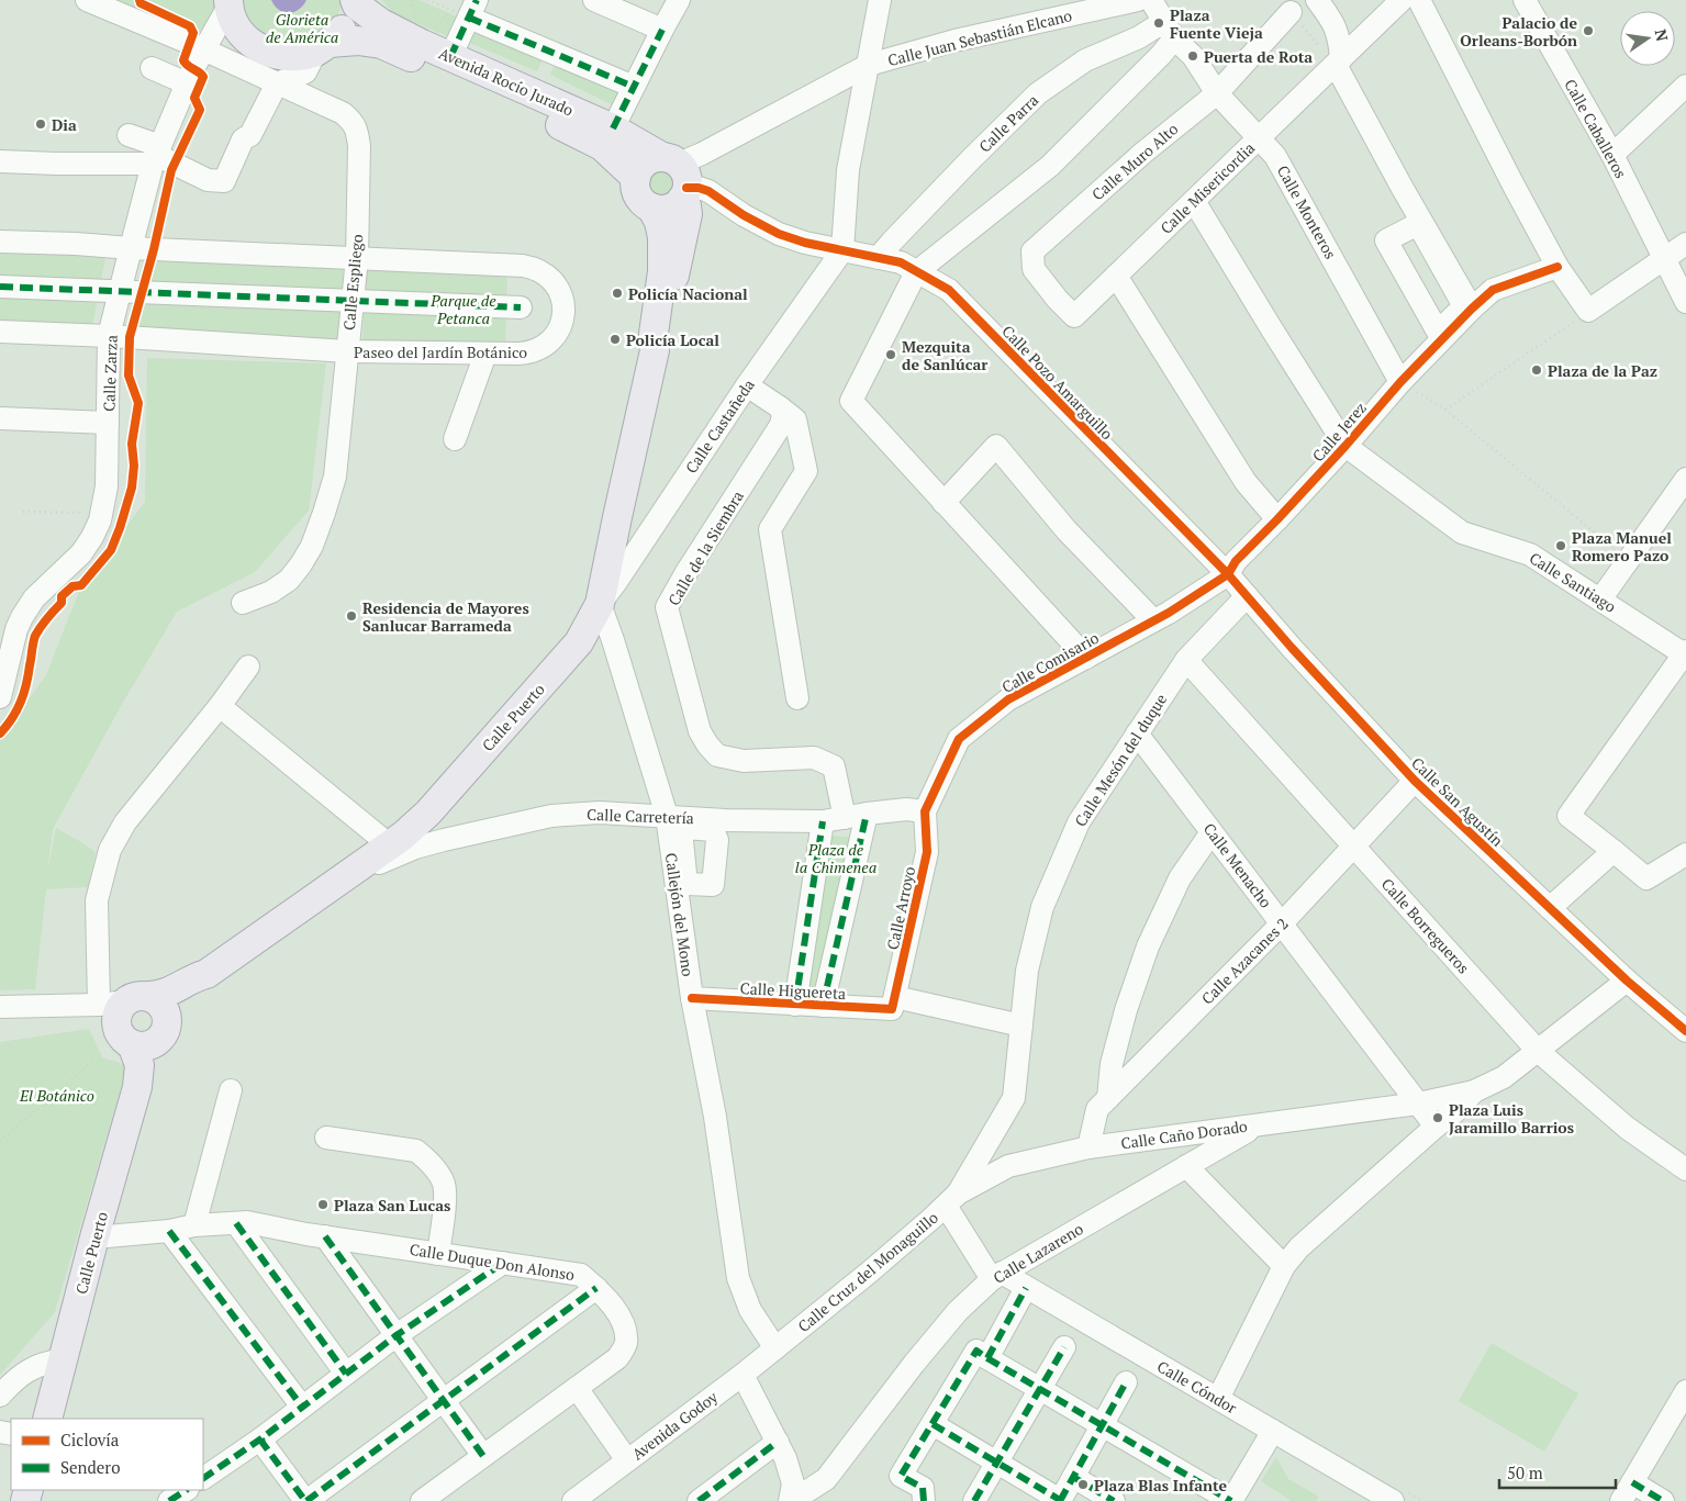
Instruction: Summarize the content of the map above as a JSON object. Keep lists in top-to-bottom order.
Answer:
{
  "streets": {
    "main road": ["Avenida Rocío Jurado", "Calle Puerto"],
    "street": [
      "Calle Juan Sebastián Elcano",
      "Calle Parra",
      "Calle Caballeros",
      "Calle Muro Alto",
      "Calle Misericordia",
      "Calle Monteros",
      "Calle Espliego",
      "Paseo del Jardín Botánico",
      "Calle Zarza",
      "Calle Pozo Amarguillo",
      "Calle Castañeda",
      "Calle Jerez",
      "Calle de la Siembra",
      "Calle Santiago",
      "Calle Comisario",
      "Calle Mesón del duque",
      "Calle San Agustín",
      "Calle Carretería",
      "Calle Menacho",
      "Calle Arroyo",
      "Callejón del Mono",
      "Calle Borregueros",
      "Calle Azacanes 2",
      "Calle Higuereta",
      "Calle Caño Dorado",
      "Calle Lazareno",
      "Calle Duque Don Alonso",
      "Calle Cruz del Monaguillo",
      "Calle Cóndor",
      "Avenida Godoy"
    ]
  },
  "crossings": [
    ["Calle Juan Sebastián Elcano", "Avenida Rocío Jurado"],
    ["Calle Juan Sebastián Elcano", "Calle Pozo Amarguillo"],
    ["Calle Juan Sebastián Elcano", "Calle Puerto"],
    ["Avenida Rocío Jurado", "Calle Pozo Amarguillo"],
    ["Avenida Rocío Jurado", "Calle Puerto"],
    ["Calle Parra", "Calle Monteros"],
    ["Calle Parra", "Calle Pozo Amarguillo"],
    ["Calle Muro Alto", "Calle Misericordia"],
    ["Calle Muro Alto", "Calle Monteros"],
    ["Calle Misericordia", "Calle Monteros"],
    ["Calle Monteros", "Calle Jerez"],
    ["Calle Espliego", "Paseo del Jardín Botánico"],
    ["Calle Espliego", "Calle Zarza"],
    ["Paseo del Jardín Botánico", "Calle Zarza"],
    ["Calle Pozo Amarguillo", "Calle Castañeda"],
    ["Calle Pozo Amarguillo", "Calle Jerez"],
    ["Calle Pozo Amarguillo", "Calle Comisario"],
    ["Calle Pozo Amarguillo", "Calle Puerto"],
    ["Calle Pozo Amarguillo", "Calle San Agustín"],
    ["Calle Castañeda", "Calle Puerto"],
    ["Calle Castañeda", "Callejón del Mono"],
    ["Calle Jerez", "Calle Santiago"],
    ["Calle Jerez", "Calle Comisario"],
    ["Calle Jerez", "Calle San Agustín"],
    ["Calle de la Siembra", "Calle Carretería"],
    ["Calle Comisario", "Calle San Agustín"],
    ["Calle Comisario", "Calle Carretería"],
    ["Calle Comisario", "Calle Arroyo"],
    ["Calle Puerto", "Calle Carretería"],
    ["Calle Puerto", "Callejón del Mono"],
    ["Calle Puerto", "Calle Duque Don Alonso"],
    ["Calle Mesón del duque", "Calle San Agustín"],
    ["Calle Mesón del duque", "Calle Menacho"],
    ["Calle Mesón del duque", "Calle Borregueros"],
    ["Calle Mesón del duque", "Calle Higuereta"],
    ["Calle Mesón del duque", "Calle Caño Dorado"],
    ["Calle Mesón del duque", "Calle Cruz del Monaguillo"],
    ["Calle San Agustín", "Calle Azacanes 2"],
    ["Calle Carretería", "Calle Arroyo"],
    ["Calle Carretería", "Callejón del Mono"],
    ["Calle Menacho", "Calle Azacanes 2"],
    ["Calle Menacho", "Calle Caño Dorado"],
    ["Calle Arroyo", "Calle Higuereta"],
    ["Callejón del Mono", "Calle Higuereta"],
    ["Callejón del Mono", "Calle Cruz del Monaguillo"],
    ["Callejón del Mono", "Avenida Godoy"],
    ["Calle Borregueros", "Calle Azacanes 2"],
    ["Calle Azacanes 2", "Calle Caño Dorado"],
    ["Calle Caño Dorado", "Calle Lazareno"],
    ["Calle Caño Dorado", "Calle Cruz del Monaguillo"],
    ["Calle Lazareno", "Calle Cóndor"],
    ["Calle Cruz del Monaguillo", "Avenida Godoy"]
  ],
  "parks": [
    "Glorieta de América",
    "Parque de Petanca",
    "Plaza de la Chimenea",
    "El Botánico"
  ],
  "places": [
    "Plaza Fuente Vieja",
    "Palacio de Orleans-Borbón",
    "Puerta de Rota",
    "Dia",
    "Policía Nacional",
    "Policía Local",
    "Mezquita de Sanlúcar",
    "Plaza de la Paz",
    "Plaza Manuel Romero Pazo",
    "Residencia de Mayores Sanlucar Barrameda",
    "Plaza Luis Jaramillo Barrios",
    "Plaza San Lucas",
    "Plaza Blas Infante"
  ],
  "legend": ["Ciclovía", "Sendero"],
  "scale_bar": "50 m",
  "north": "right"
}
